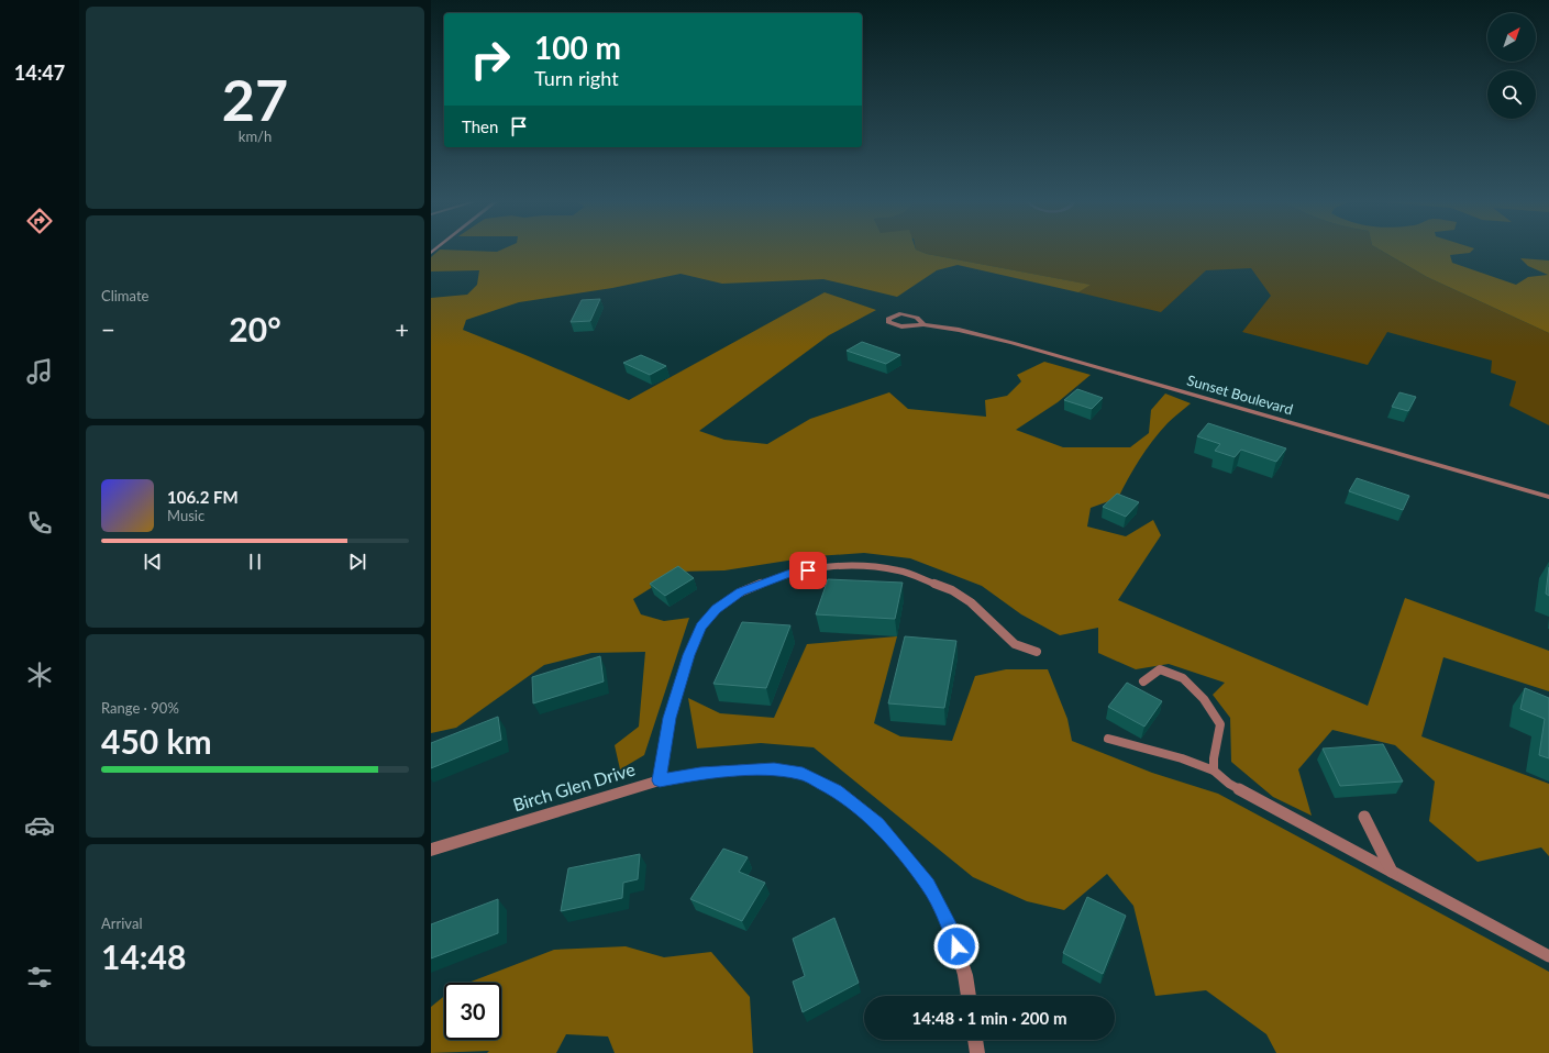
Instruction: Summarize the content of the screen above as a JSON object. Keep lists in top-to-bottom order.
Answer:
{
  "streets": {
    "street": ["Sunset Boulevard", "Birch Glen Drive"]
  },
  "north": "top right",
  "page": {
    "tabs": "14:47",
    "tile": [
      ["27", "km/h"],
      "Climate",
      ["Range · 90%", "450 km"],
      ["Arrival", "14:48"]
    ],
    "turn": ["100 m", "Turn right"],
    "then": "Then",
    "heat": ["−", "20°", "+"],
    "song": ["106.2 FM", "Music"],
    "limit": "30",
    "trip": "14:48 · 1 min · 200 m"
  }
}
